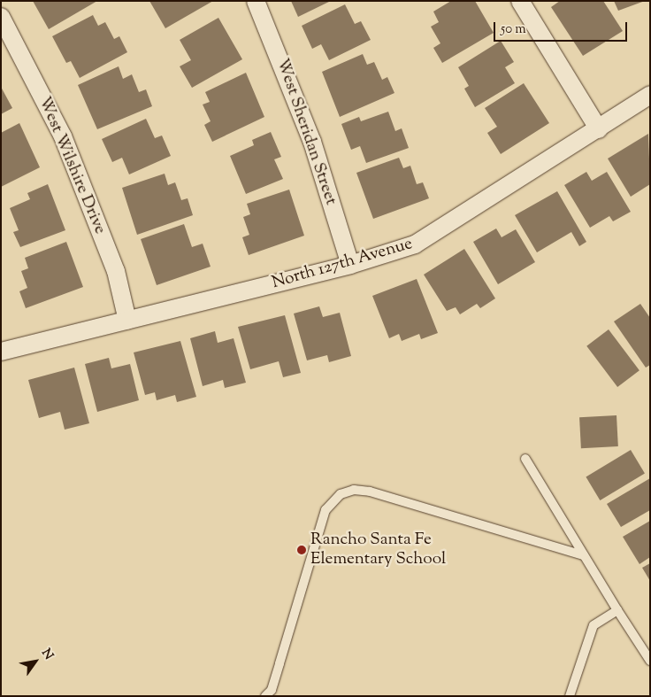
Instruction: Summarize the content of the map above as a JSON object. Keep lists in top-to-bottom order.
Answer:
{
  "streets": {
    "street": ["West Sheridan Street", "West Wilshire Drive", "North 127th Avenue"]
  },
  "crossings": [
    ["West Sheridan Street", "North 127th Avenue"],
    ["West Wilshire Drive", "North 127th Avenue"]
  ],
  "places": ["Rancho Santa Fe Elementary School"],
  "scale_bar": "50 m",
  "north": "top right"
}
